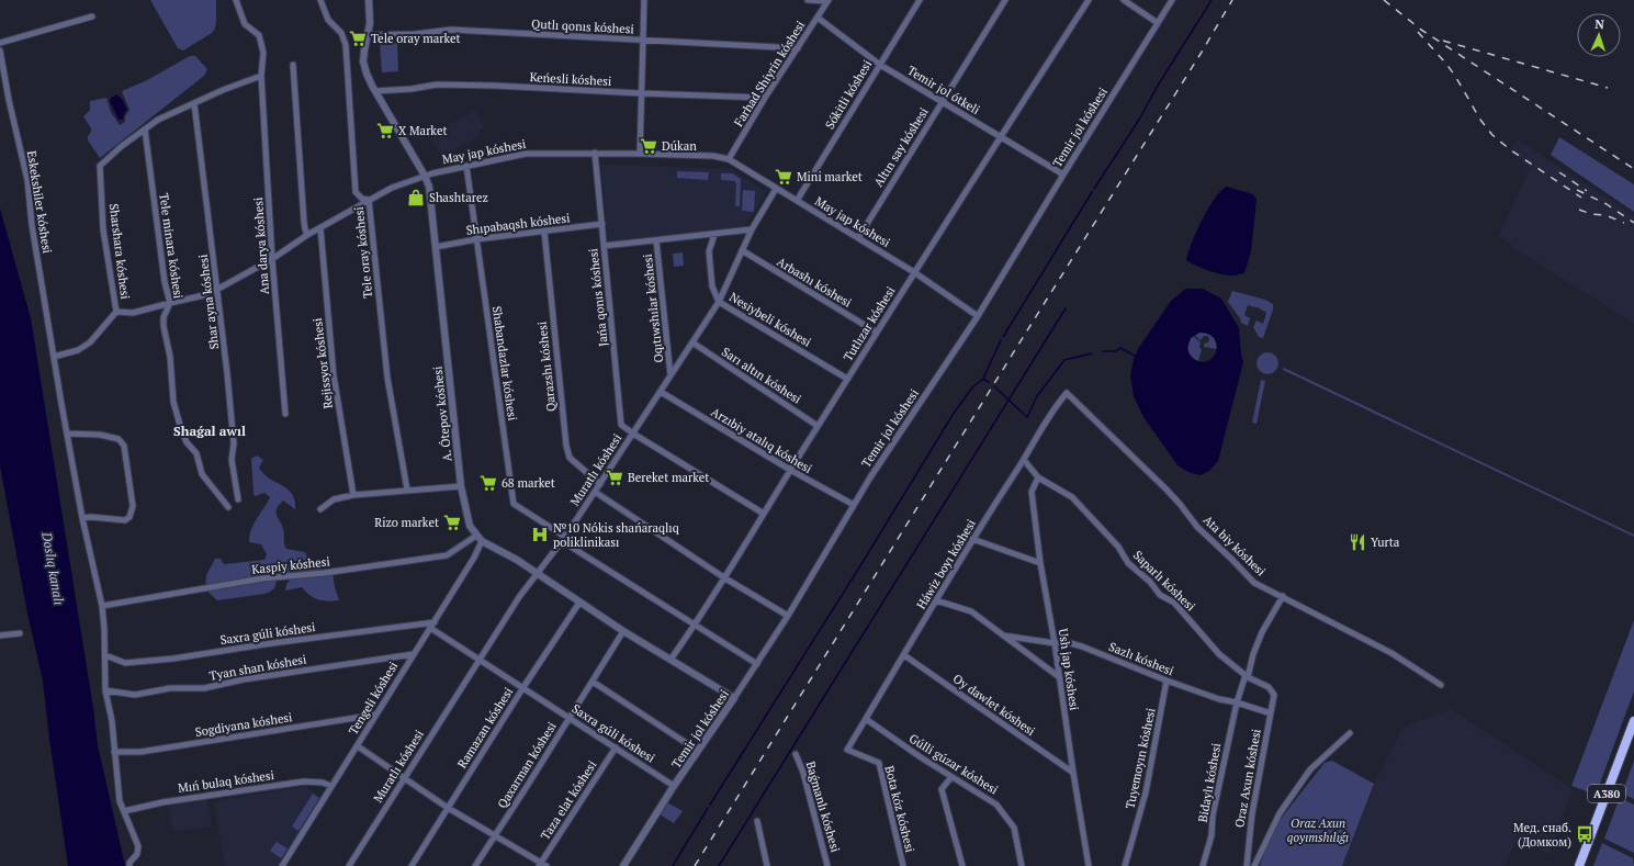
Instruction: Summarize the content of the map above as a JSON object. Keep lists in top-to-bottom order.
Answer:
{
  "streets": {
    "highway": ["A380"],
    "street": [
      "Qutlı qonıs kóshesi",
      "Farhad Shiyrin kóshesi",
      "Keńesli kóshesi",
      "Temir jol ótkeli",
      "Sókitli kóshesi",
      "Temir jol kóshesi",
      "Altın say kóshesi",
      "May jap kóshesi",
      "Eskekshiler kóshesi",
      "Shıpabaqsh kóshesi",
      "Tele minara kóshesi",
      "Ana darya kóshesi",
      "Sharshara kóshesi",
      "Tele oray kóshesi",
      "Arbashı kóshesi",
      "Jańa qonıs kóshesi",
      "Shar ayna kóshesi",
      "Oqıtıwshılar kóshesi",
      "Nesiybeli kóshesi",
      "Tutlızar kóshesi",
      "Rejissyor kóshesi",
      "Shabandazlar kóshesi",
      "Qarazshı kóshesi",
      "Sarı altın kóshesi",
      "A. Ótepov kóshesi",
      "Arzıbiy atalıq kóshesi",
      "Muratlı kóshesi",
      "Ata biy kóshesi",
      "Háwiz boyı kóshesi",
      "Kaspiy kóshesi",
      "Saparlı kóshesi",
      "Saxra gúli kóshesi",
      "Sazlı kóshesi",
      "Tyan shan kóshesi",
      "Ush jap kóshesi",
      "Tengeli kóshesi",
      "Oy dawlet kóshesi",
      "Sogdiyana kóshesi",
      "Ramazan kóshesi",
      "Tuyemoyın kóshesi",
      "Gúlli gúzar kóshesi",
      "Qaxarman kóshesi",
      "Oraz Axun kóshesi",
      "Mıń bulaq kóshesi",
      "Bidaylı kóshesi",
      "Taza elat kóshesi",
      "Baǵmanlı kóshesi",
      "Bota kóz kóshesi"
    ]
  },
  "crossings": [
    ["Qutlı qonıs kóshesi", "Farhad Shiyrin kóshesi"],
    ["Qutlı qonıs kóshesi", "A. Ótepov kóshesi"],
    ["Farhad Shiyrin kóshesi", "Keńesli kóshesi"],
    ["Farhad Shiyrin kóshesi", "Temir jol ótkeli"],
    ["Farhad Shiyrin kóshesi", "May jap kóshesi"],
    ["Keńesli kóshesi", "A. Ótepov kóshesi"],
    ["Temir jol ótkeli", "Sókitli kóshesi"],
    ["Temir jol ótkeli", "Temir jol kóshesi"],
    ["Temir jol ótkeli", "Altın say kóshesi"],
    ["Temir jol ótkeli", "Tutlızar kóshesi"],
    ["Sókitli kóshesi", "May jap kóshesi"],
    ["Temir jol kóshesi", "May jap kóshesi"],
    ["Temir jol kóshesi", "Shabandazlar kóshesi"],
    ["Temir jol kóshesi", "A. Ótepov kóshesi"],
    ["Temir jol kóshesi", "Arzıbiy atalıq kóshesi"],
    ["Temir jol kóshesi", "Saxra gúli kóshesi"],
    ["Altın say kóshesi", "May jap kóshesi"],
    ["May jap kóshesi", "Tele minara kóshesi"],
    ["May jap kóshesi", "Ana darya kóshesi"],
    ["May jap kóshesi", "Sharshara kóshesi"],
    ["May jap kóshesi", "Tele oray kóshesi"],
    ["May jap kóshesi", "Jańa qonıs kóshesi"],
    ["May jap kóshesi", "Shar ayna kóshesi"],
    ["May jap kóshesi", "Tutlızar kóshesi"],
    ["May jap kóshesi", "Rejissyor kóshesi"],
    ["May jap kóshesi", "Shabandazlar kóshesi"],
    ["May jap kóshesi", "A. Ótepov kóshesi"],
    ["May jap kóshesi", "Muratlı kóshesi"],
    ["Eskekshiler kóshesi", "Kaspiy kóshesi"],
    ["Eskekshiler kóshesi", "Saxra gúli kóshesi"],
    ["Eskekshiler kóshesi", "Tyan shan kóshesi"],
    ["Eskekshiler kóshesi", "Sogdiyana kóshesi"],
    ["Eskekshiler kóshesi", "Mıń bulaq kóshesi"],
    ["Shıpabaqsh kóshesi", "Jańa qonıs kóshesi"],
    ["Shıpabaqsh kóshesi", "Shabandazlar kóshesi"],
    ["Shıpabaqsh kóshesi", "Qarazshı kóshesi"],
    ["Shıpabaqsh kóshesi", "A. Ótepov kóshesi"],
    ["Tele minara kóshesi", "Sharshara kóshesi"],
    ["Arbashı kóshesi", "Tutlızar kóshesi"],
    ["Arbashı kóshesi", "Muratlı kóshesi"],
    ["Jańa qonıs kóshesi", "Tutlızar kóshesi"],
    ["Jańa qonıs kóshesi", "Muratlı kóshesi"],
    ["Oqıtıwshılar kóshesi", "Muratlı kóshesi"],
    ["Nesiybeli kóshesi", "Tutlızar kóshesi"],
    ["Nesiybeli kóshesi", "Muratlı kóshesi"],
    ["Tutlızar kóshesi", "Shabandazlar kóshesi"],
    ["Tutlızar kóshesi", "Sarı altın kóshesi"],
    ["Tutlızar kóshesi", "A. Ótepov kóshesi"],
    ["Tutlızar kóshesi", "Arzıbiy atalıq kóshesi"],
    ["Shabandazlar kóshesi", "Muratlı kóshesi"],
    ["Qarazshı kóshesi", "Muratlı kóshesi"],
    ["Sarı altın kóshesi", "Muratlı kóshesi"],
    ["A. Ótepov kóshesi", "Muratlı kóshesi"],
    ["A. Ótepov kóshesi", "Kaspiy kóshesi"],
    ["A. Ótepov kóshesi", "Tengeli kóshesi"],
    ["A. Ótepov kóshesi", "Ramazan kóshesi"],
    ["A. Ótepov kóshesi", "Qaxarman kóshesi"],
    ["Arzıbiy atalıq kóshesi", "Muratlı kóshesi"],
    ["Muratlı kóshesi", "Saxra gúli kóshesi"],
    ["Ata biy kóshesi", "Háwiz boyı kóshesi"],
    ["Ata biy kóshesi", "Bidaylı kóshesi"],
    ["Háwiz boyı kóshesi", "Saparlı kóshesi"],
    ["Háwiz boyı kóshesi", "Sazlı kóshesi"],
    ["Háwiz boyı kóshesi", "Oy dawlet kóshesi"],
    ["Háwiz boyı kóshesi", "Gúlli gúzar kóshesi"],
    ["Háwiz boyı kóshesi", "Bota kóz kóshesi"],
    ["Saparlı kóshesi", "Ush jap kóshesi"],
    ["Saparlı kóshesi", "Oraz Axun kóshesi"],
    ["Saparlı kóshesi", "Bidaylı kóshesi"],
    ["Saxra gúli kóshesi", "Tengeli kóshesi"],
    ["Saxra gúli kóshesi", "Ramazan kóshesi"],
    ["Saxra gúli kóshesi", "Qaxarman kóshesi"],
    ["Saxra gúli kóshesi", "Taza elat kóshesi"],
    ["Sazlı kóshesi", "Ush jap kóshesi"],
    ["Sazlı kóshesi", "Tuyemoyın kóshesi"],
    ["Sazlı kóshesi", "Oraz Axun kóshesi"],
    ["Sazlı kóshesi", "Bidaylı kóshesi"],
    ["Tyan shan kóshesi", "Tengeli kóshesi"],
    ["Ush jap kóshesi", "Oy dawlet kóshesi"],
    ["Tengeli kóshesi", "Sogdiyana kóshesi"],
    ["Tengeli kóshesi", "Mıń bulaq kóshesi"]
  ],
  "districts": ["Shaǵal awıl"],
  "water": ["Doslıq kanalı"],
  "parks": ["Oraz Axun qoyımshılıǵı"],
  "places": {
    "supermarket": [
      "Tele oray market",
      "X Market",
      "Dúkan",
      "Mini market",
      "Bereket market",
      "68 market",
      "Rizo market"
    ],
    "shop": ["Shashtarez"],
    "hospital": ["№10 Nókis shańaraqlıq poliklinikası"],
    "restaurant": ["Yurta"],
    "bus stop": ["Мед. снаб. (Домком)"]
  },
  "north": "top"
}
